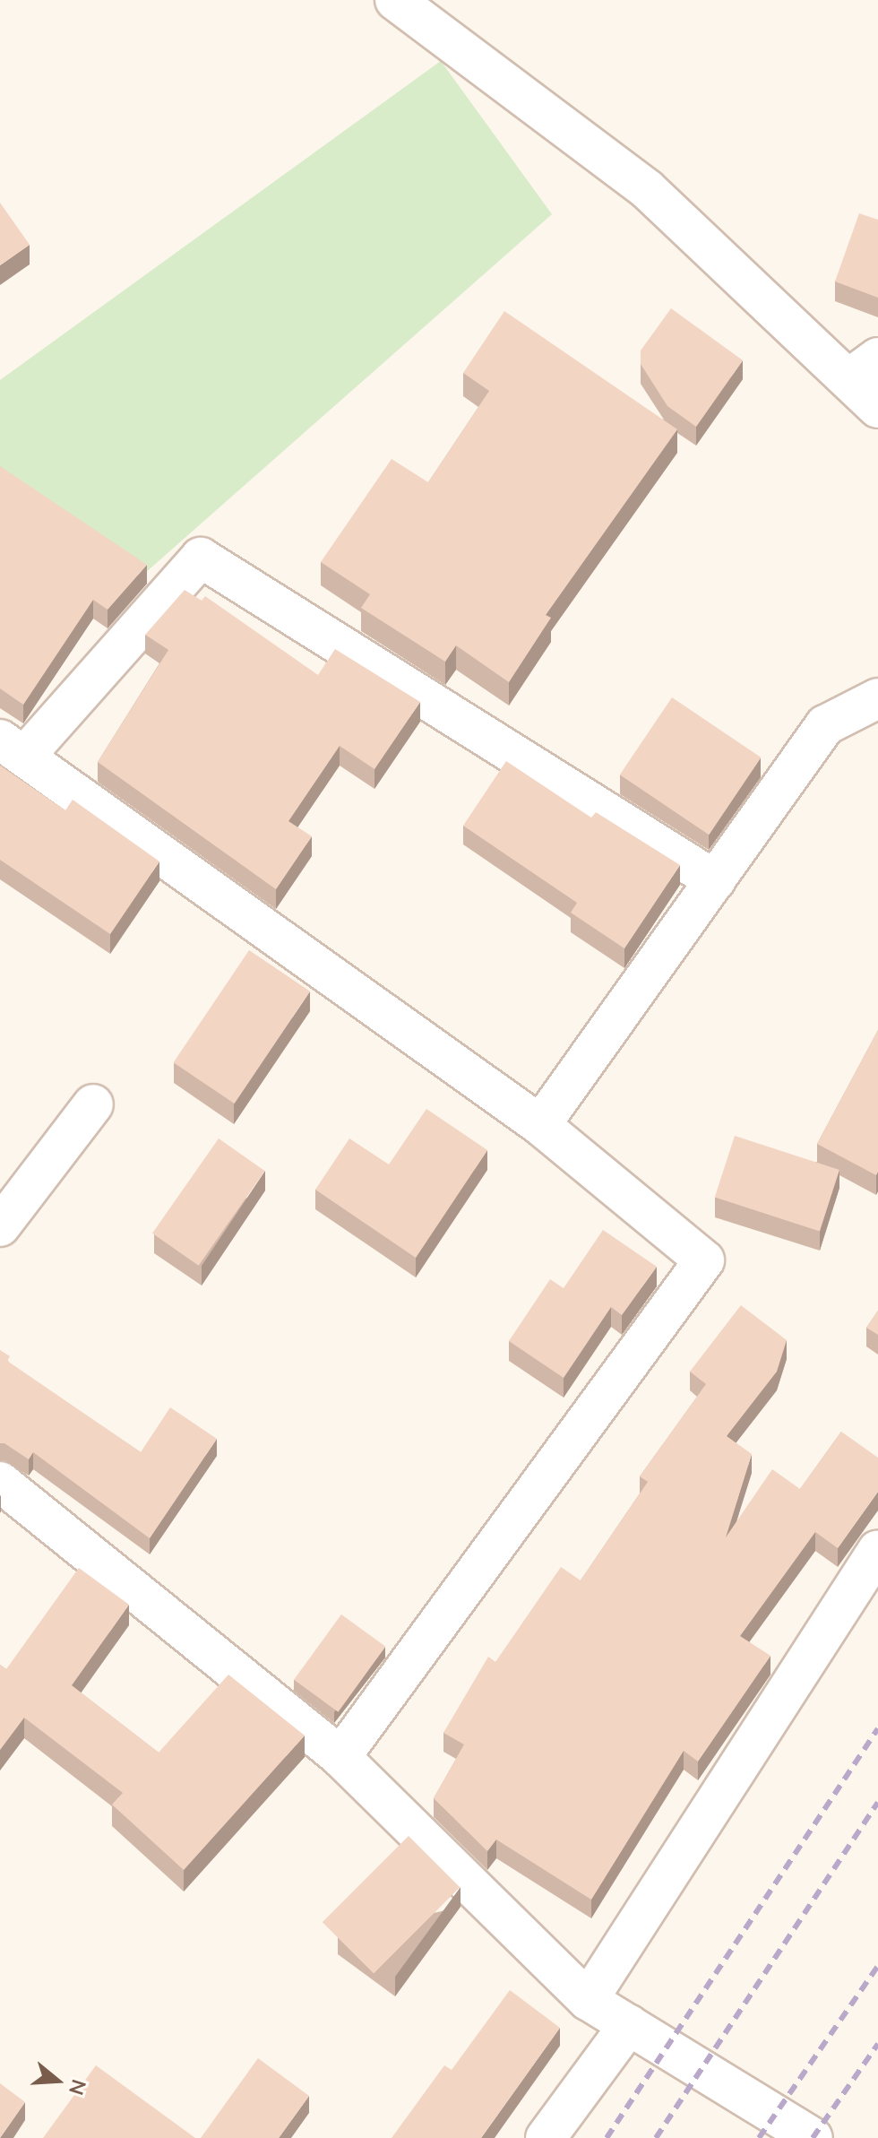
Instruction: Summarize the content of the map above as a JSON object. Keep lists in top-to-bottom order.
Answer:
{
  "north": "right"
}
